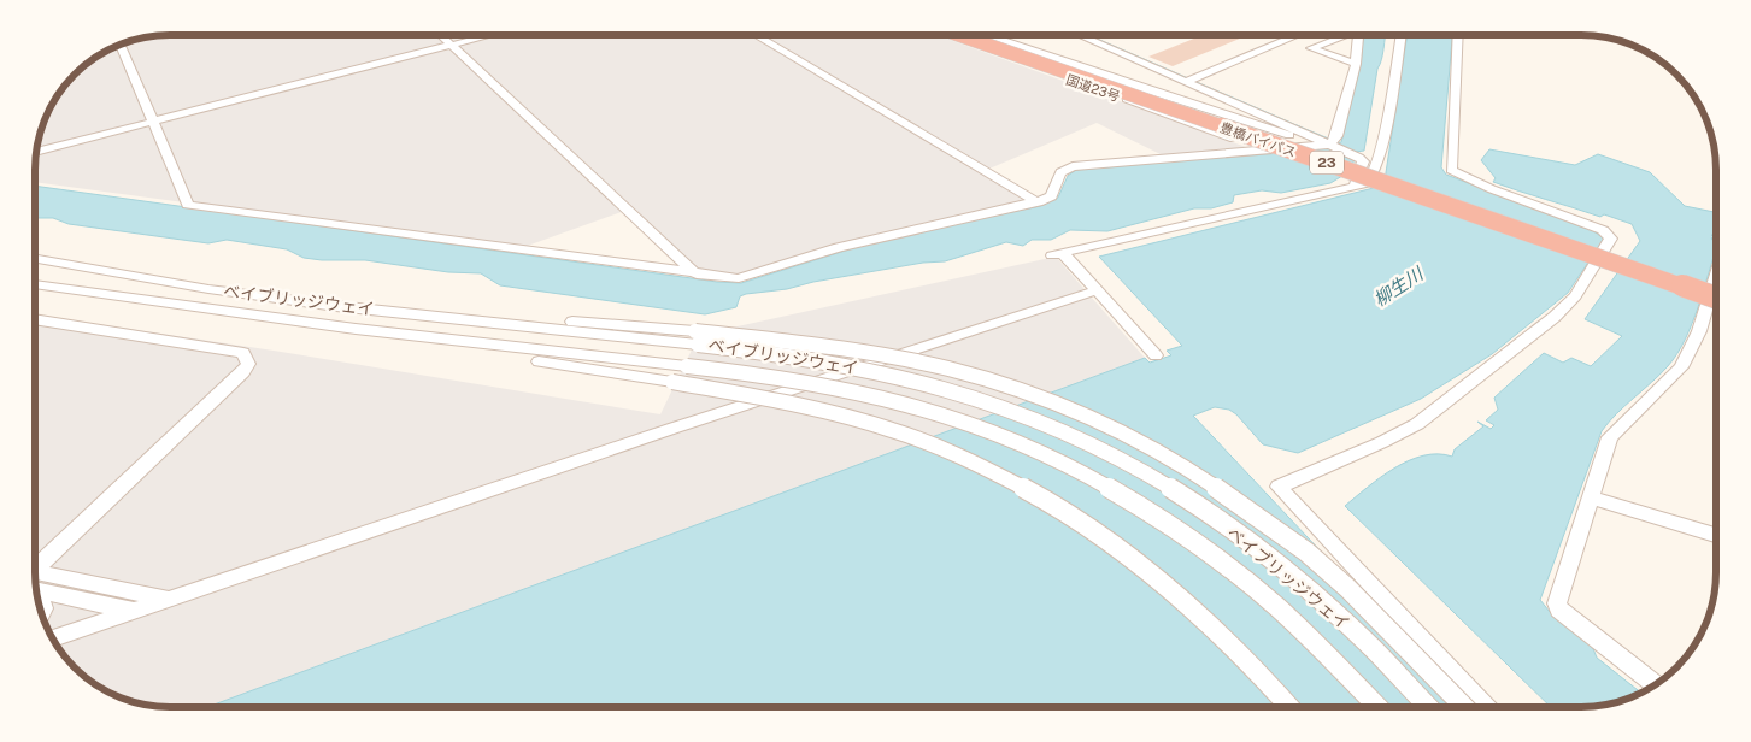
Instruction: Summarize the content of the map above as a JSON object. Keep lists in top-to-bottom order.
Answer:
{
  "streets": {
    "highway": ["豊橋バイパス", "23"],
    "street": ["国道23号", "ベイブリッジウェイ"]
  },
  "water": ["柳生川"]
}
